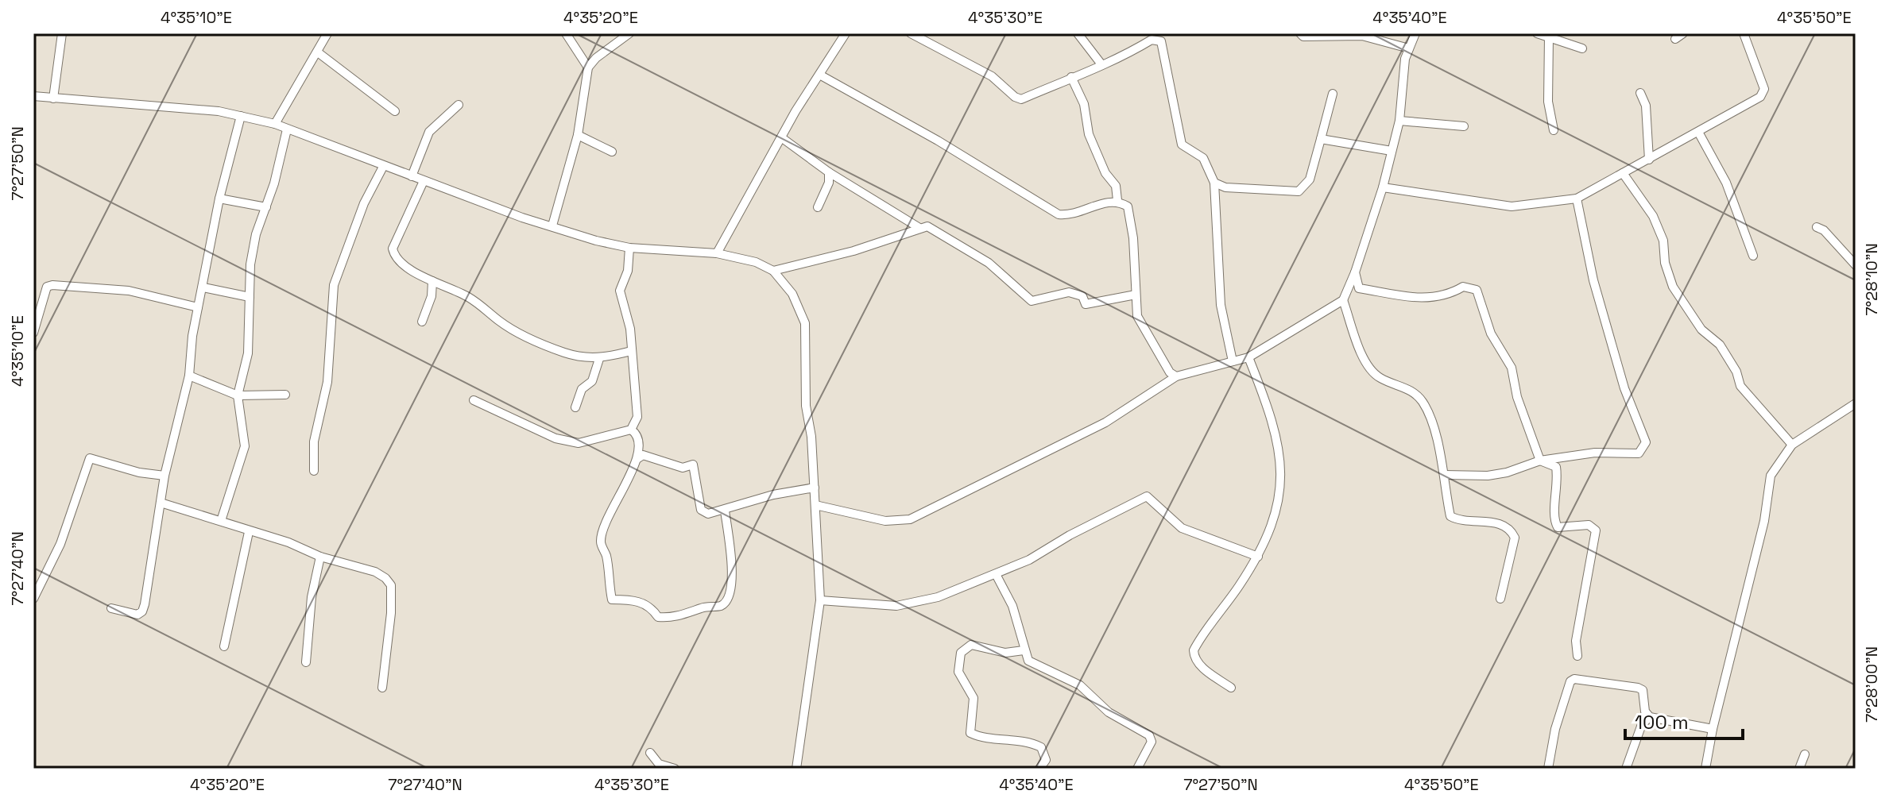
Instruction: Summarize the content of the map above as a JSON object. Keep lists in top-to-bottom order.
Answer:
{
  "scale_bar": "100 m",
  "coordinates": [
    "4°35'10\"E",
    "4°35'20\"E",
    "4°35'30\"E",
    "4°35'40\"E",
    "4°35'50\"E",
    "7°27'50\"N",
    "7°28'10\"N",
    "7°27'40\"N",
    "7°28'00\"N"
  ]
}
